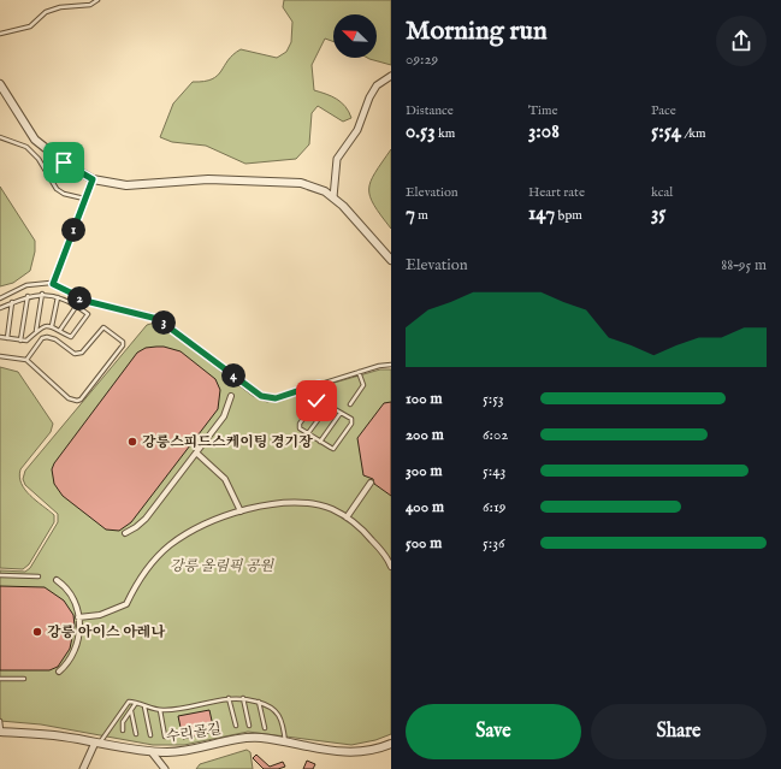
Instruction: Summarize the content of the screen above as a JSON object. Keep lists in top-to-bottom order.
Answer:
{
  "streets": {
    "street": ["수리골길"]
  },
  "parks": ["강릉 올림픽 공원"],
  "places": ["강릉스피드스케이팅 경기장", "강릉 아이스 아레나"],
  "north": "top left",
  "page": {
    "heading": ["Morning run", "09:29"],
    "stats": [
      ["Distance", "0.53 km"],
      ["Time", "3:08"],
      ["Pace", "5:54 /km"],
      ["Elevation", "7 m"],
      ["Heart rate", "147 bpm"],
      ["kcal", "35"]
    ],
    "pins": [
      "1",
      "2",
      "3",
      "4"
    ],
    "chart": ["Elevation", "88–95 m"],
    "list": [
      {
        "name": "100 m",
        "note": "5:53"
      },
      {
        "name": "200 m",
        "note": "6:02"
      },
      {
        "name": "300 m",
        "note": "5:43"
      },
      {
        "name": "400 m",
        "note": "6:19"
      },
      {
        "name": "500 m",
        "note": "5:36"
      }
    ],
    "buttons": ["Save", "Share"]
  }
}
